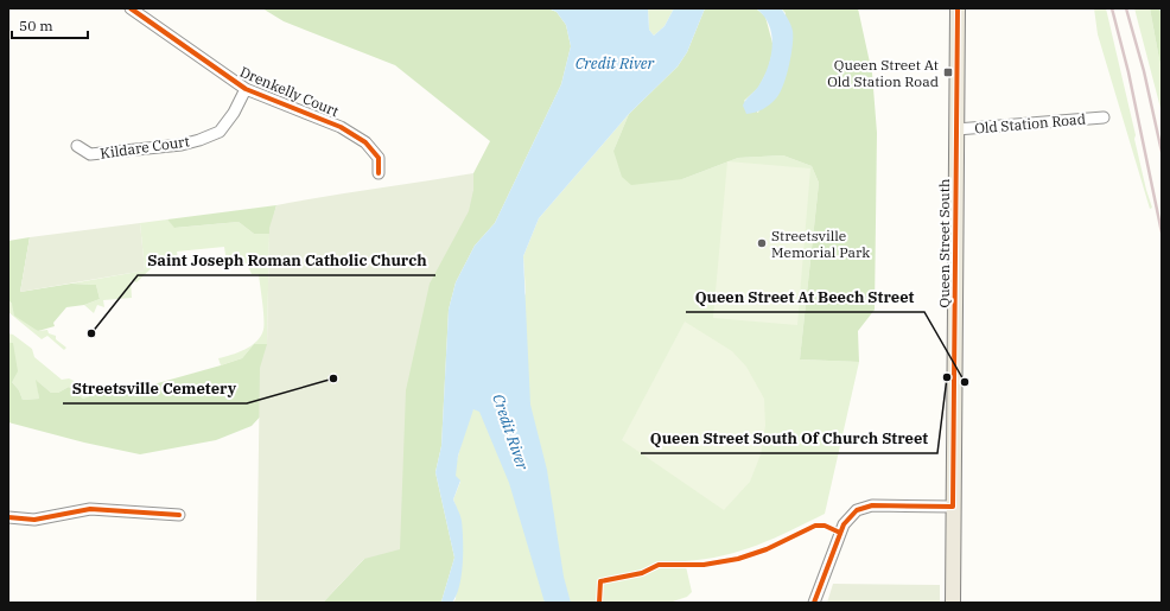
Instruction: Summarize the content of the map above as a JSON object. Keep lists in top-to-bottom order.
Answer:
{
  "streets": {
    "main road": ["Queen Street South"],
    "street": ["Drenkelly Court", "Old Station Road", "Kildare Court"]
  },
  "crossings": [
    ["Drenkelly Court", "Kildare Court"],
    ["Old Station Road", "Queen Street South"]
  ],
  "water": ["Credit River"],
  "places": {
    "transit": ["Queen Street At Old Station Road"],
    "other": [
      "Streetsville Memorial Park",
      "Saint Joseph Roman Catholic Church",
      "Queen Street South Of Church Street",
      "Streetsville Cemetery",
      "Queen Street At Beech Street"
    ]
  },
  "scale_bar": "50 m"
}
